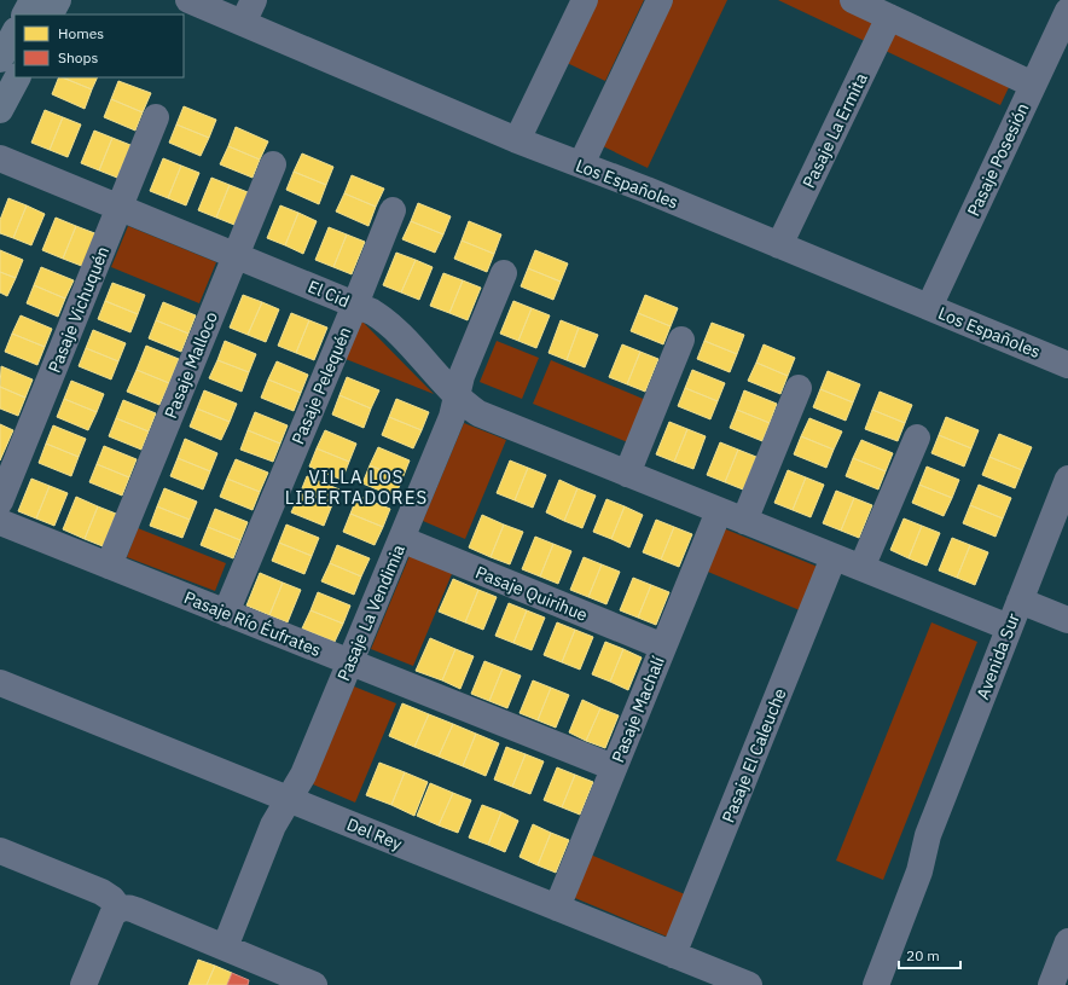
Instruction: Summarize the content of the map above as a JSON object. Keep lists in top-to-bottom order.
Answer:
{
  "streets": {
    "street": [
      "Pasaje La Ermita",
      "Pasaje Posesión",
      "Los Españoles",
      "El Cid",
      "Pasaje Vichuquén",
      "Pasaje Malloco",
      "Pasaje Pelequén",
      "Pasaje Quirihue",
      "Pasaje La Vendimia",
      "Pasaje Río Éufrates",
      "Avenida Sur",
      "Pasaje Machalí",
      "Pasaje El Caleuche",
      "Del Rey"
    ]
  },
  "crossings": [
    ["Pasaje La Ermita", "Los Españoles"],
    ["Pasaje Posesión", "Los Españoles"],
    ["El Cid", "Pasaje Vichuquén"],
    ["El Cid", "Pasaje Malloco"],
    ["El Cid", "Pasaje Pelequén"],
    ["El Cid", "Pasaje La Vendimia"],
    ["El Cid", "Avenida Sur"],
    ["El Cid", "Pasaje Machalí"],
    ["El Cid", "Pasaje El Caleuche"],
    ["Pasaje Malloco", "Pasaje Río Éufrates"],
    ["Pasaje Pelequén", "Pasaje Río Éufrates"],
    ["Pasaje Quirihue", "Pasaje La Vendimia"],
    ["Pasaje Quirihue", "Pasaje Machalí"],
    ["Pasaje La Vendimia", "Pasaje Río Éufrates"],
    ["Pasaje La Vendimia", "Del Rey"],
    ["Pasaje Río Éufrates", "Pasaje Machalí"],
    ["Pasaje Machalí", "Del Rey"],
    ["Pasaje El Caleuche", "Del Rey"]
  ],
  "districts": ["VILLA LOS LIBERTADORES"],
  "legend": ["Homes", "Shops"],
  "scale_bar": "20 m"
}
